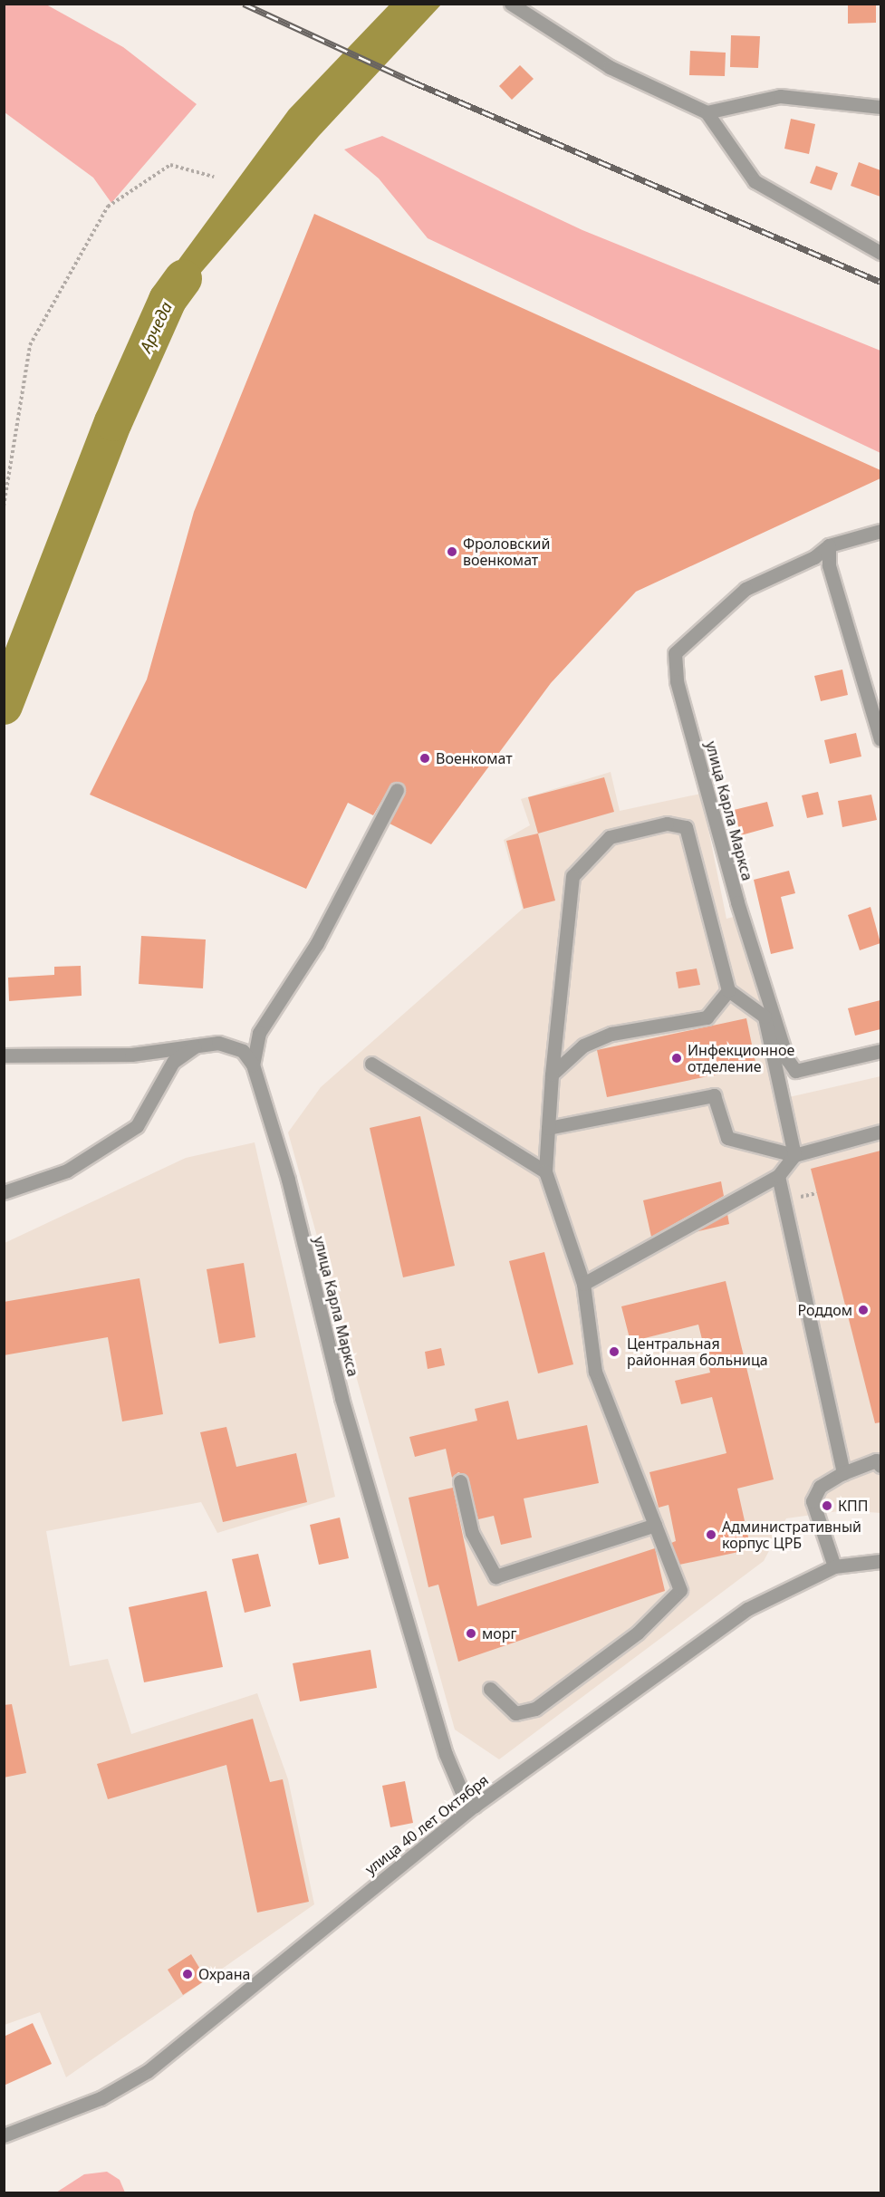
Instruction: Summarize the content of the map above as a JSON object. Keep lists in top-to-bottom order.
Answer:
{
  "streets": {
    "street": ["улица Карла Маркса", "улица 40 лет Октября"]
  },
  "crossings": [
    ["улица Карла Маркса", "улица 40 лет Октября"]
  ],
  "water": ["Арчеда"],
  "places": [
    "Фроловский военкомат",
    "Военкомат",
    "Инфекционное отделение",
    "Роддом",
    "Центральная районная больница",
    "КПП",
    "Административный корпус ЦРБ",
    "морг",
    "Охрана"
  ]
}
